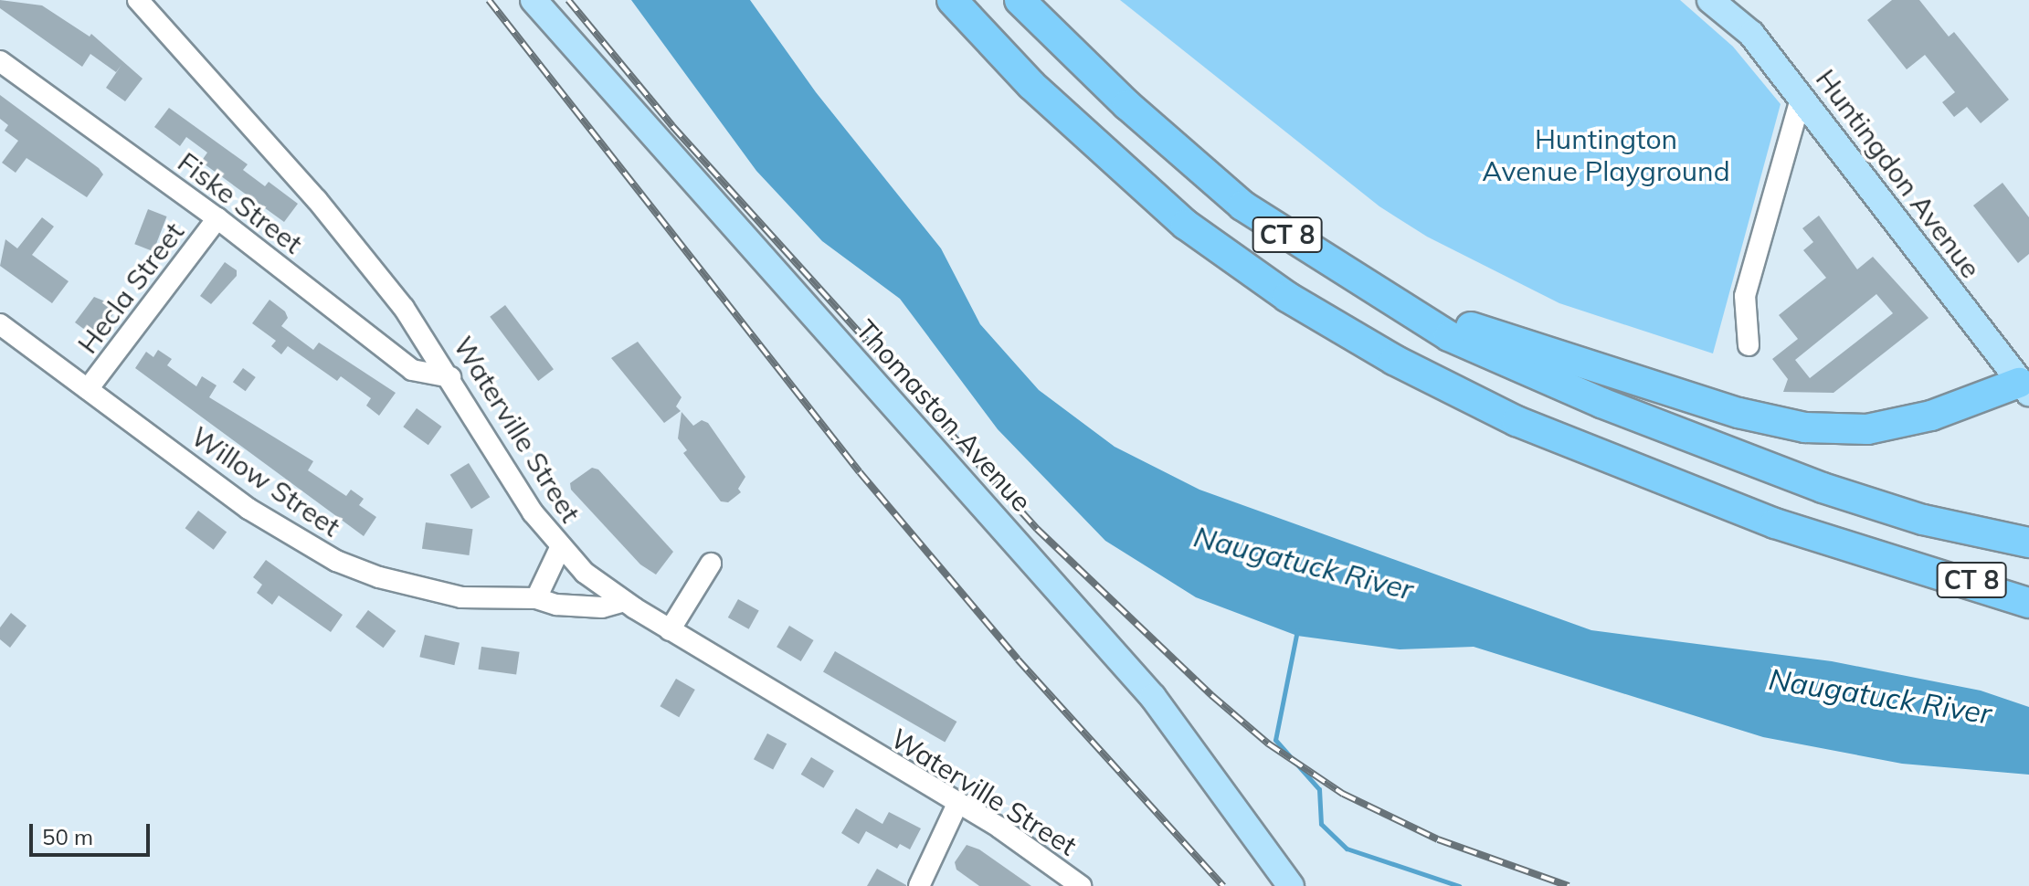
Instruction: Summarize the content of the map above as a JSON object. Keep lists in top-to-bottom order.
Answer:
{
  "streets": {
    "highway": ["CT 8"],
    "main road": ["Huntingdon Avenue", "Thomaston Avenue"],
    "street": [
      "Fiske Street",
      "Hecla Street",
      "Waterville Street",
      "Willow Street"
    ]
  },
  "crossings": [
    ["Fiske Street", "Hecla Street"],
    ["Fiske Street", "Waterville Street"],
    ["Hecla Street", "Willow Street"],
    ["Waterville Street", "Willow Street"]
  ],
  "water": ["Naugatuck River"],
  "parks": ["Huntington Avenue Playground"],
  "scale_bar": "50 m"
}
